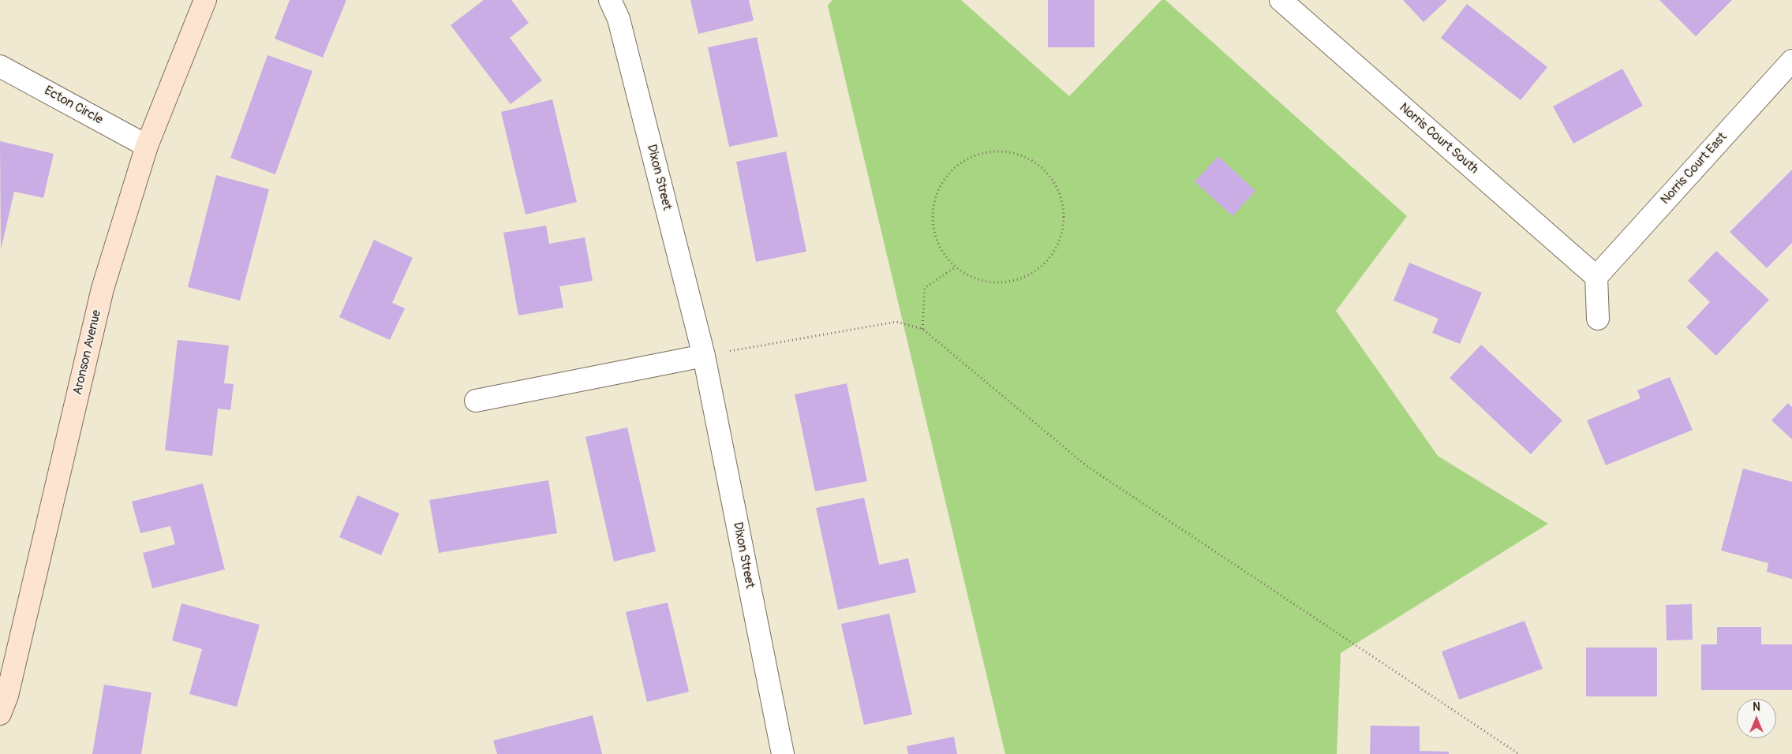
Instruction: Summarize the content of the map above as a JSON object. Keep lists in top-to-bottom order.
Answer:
{
  "streets": {
    "street": [
      "Ecton Circle",
      "Norris Court South",
      "Norris Court East",
      "Dixon Street",
      "Aronson Avenue"
    ]
  },
  "crossings": [
    ["Ecton Circle", "Aronson Avenue"],
    ["Norris Court South", "Norris Court East"]
  ],
  "north": "top"
}
